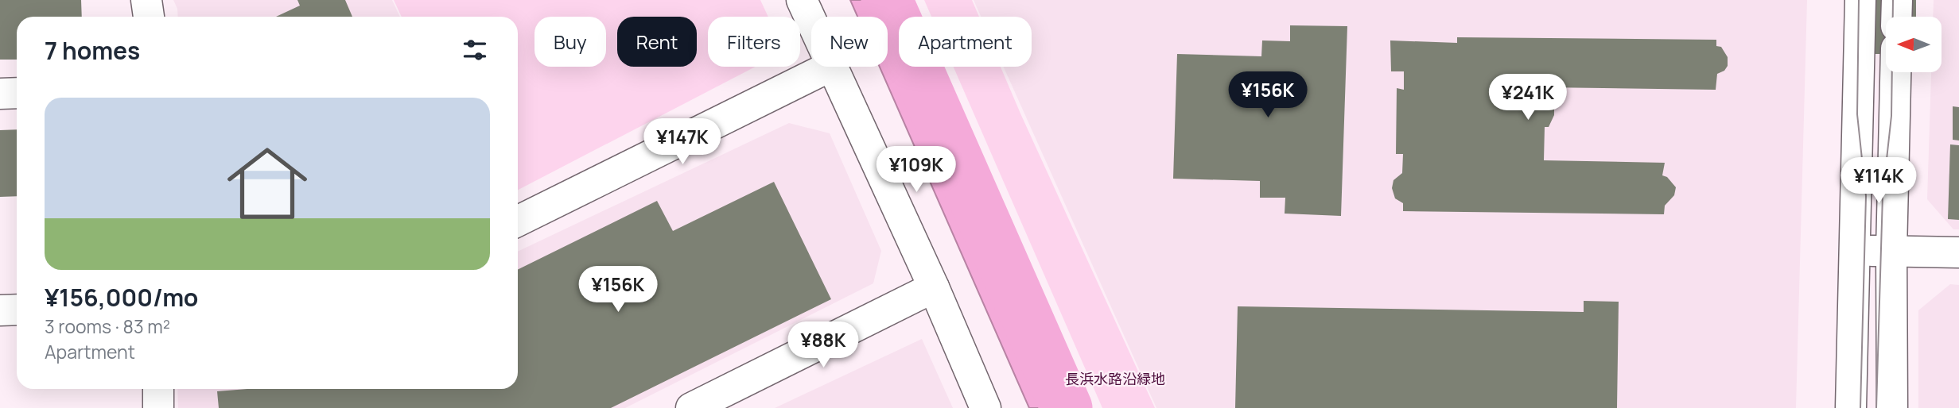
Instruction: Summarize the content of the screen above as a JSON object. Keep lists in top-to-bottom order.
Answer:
{
  "parks": ["長浜水路沿緑地"],
  "north": "left",
  "page": {
    "chip": [
      "Buy",
      "Rent",
      "Filters",
      "New",
      "Apartment"
    ],
    "heading": "7 homes",
    "price": [
      "¥156K",
      "¥241K",
      "¥147K",
      "¥109K",
      "¥114K",
      "¥156K",
      "¥88K"
    ],
    "list": [
      {
        "name": "¥156,000/mo",
        "note": "3 rooms · 83 m² · Apartment"
      }
    ]
  }
}
